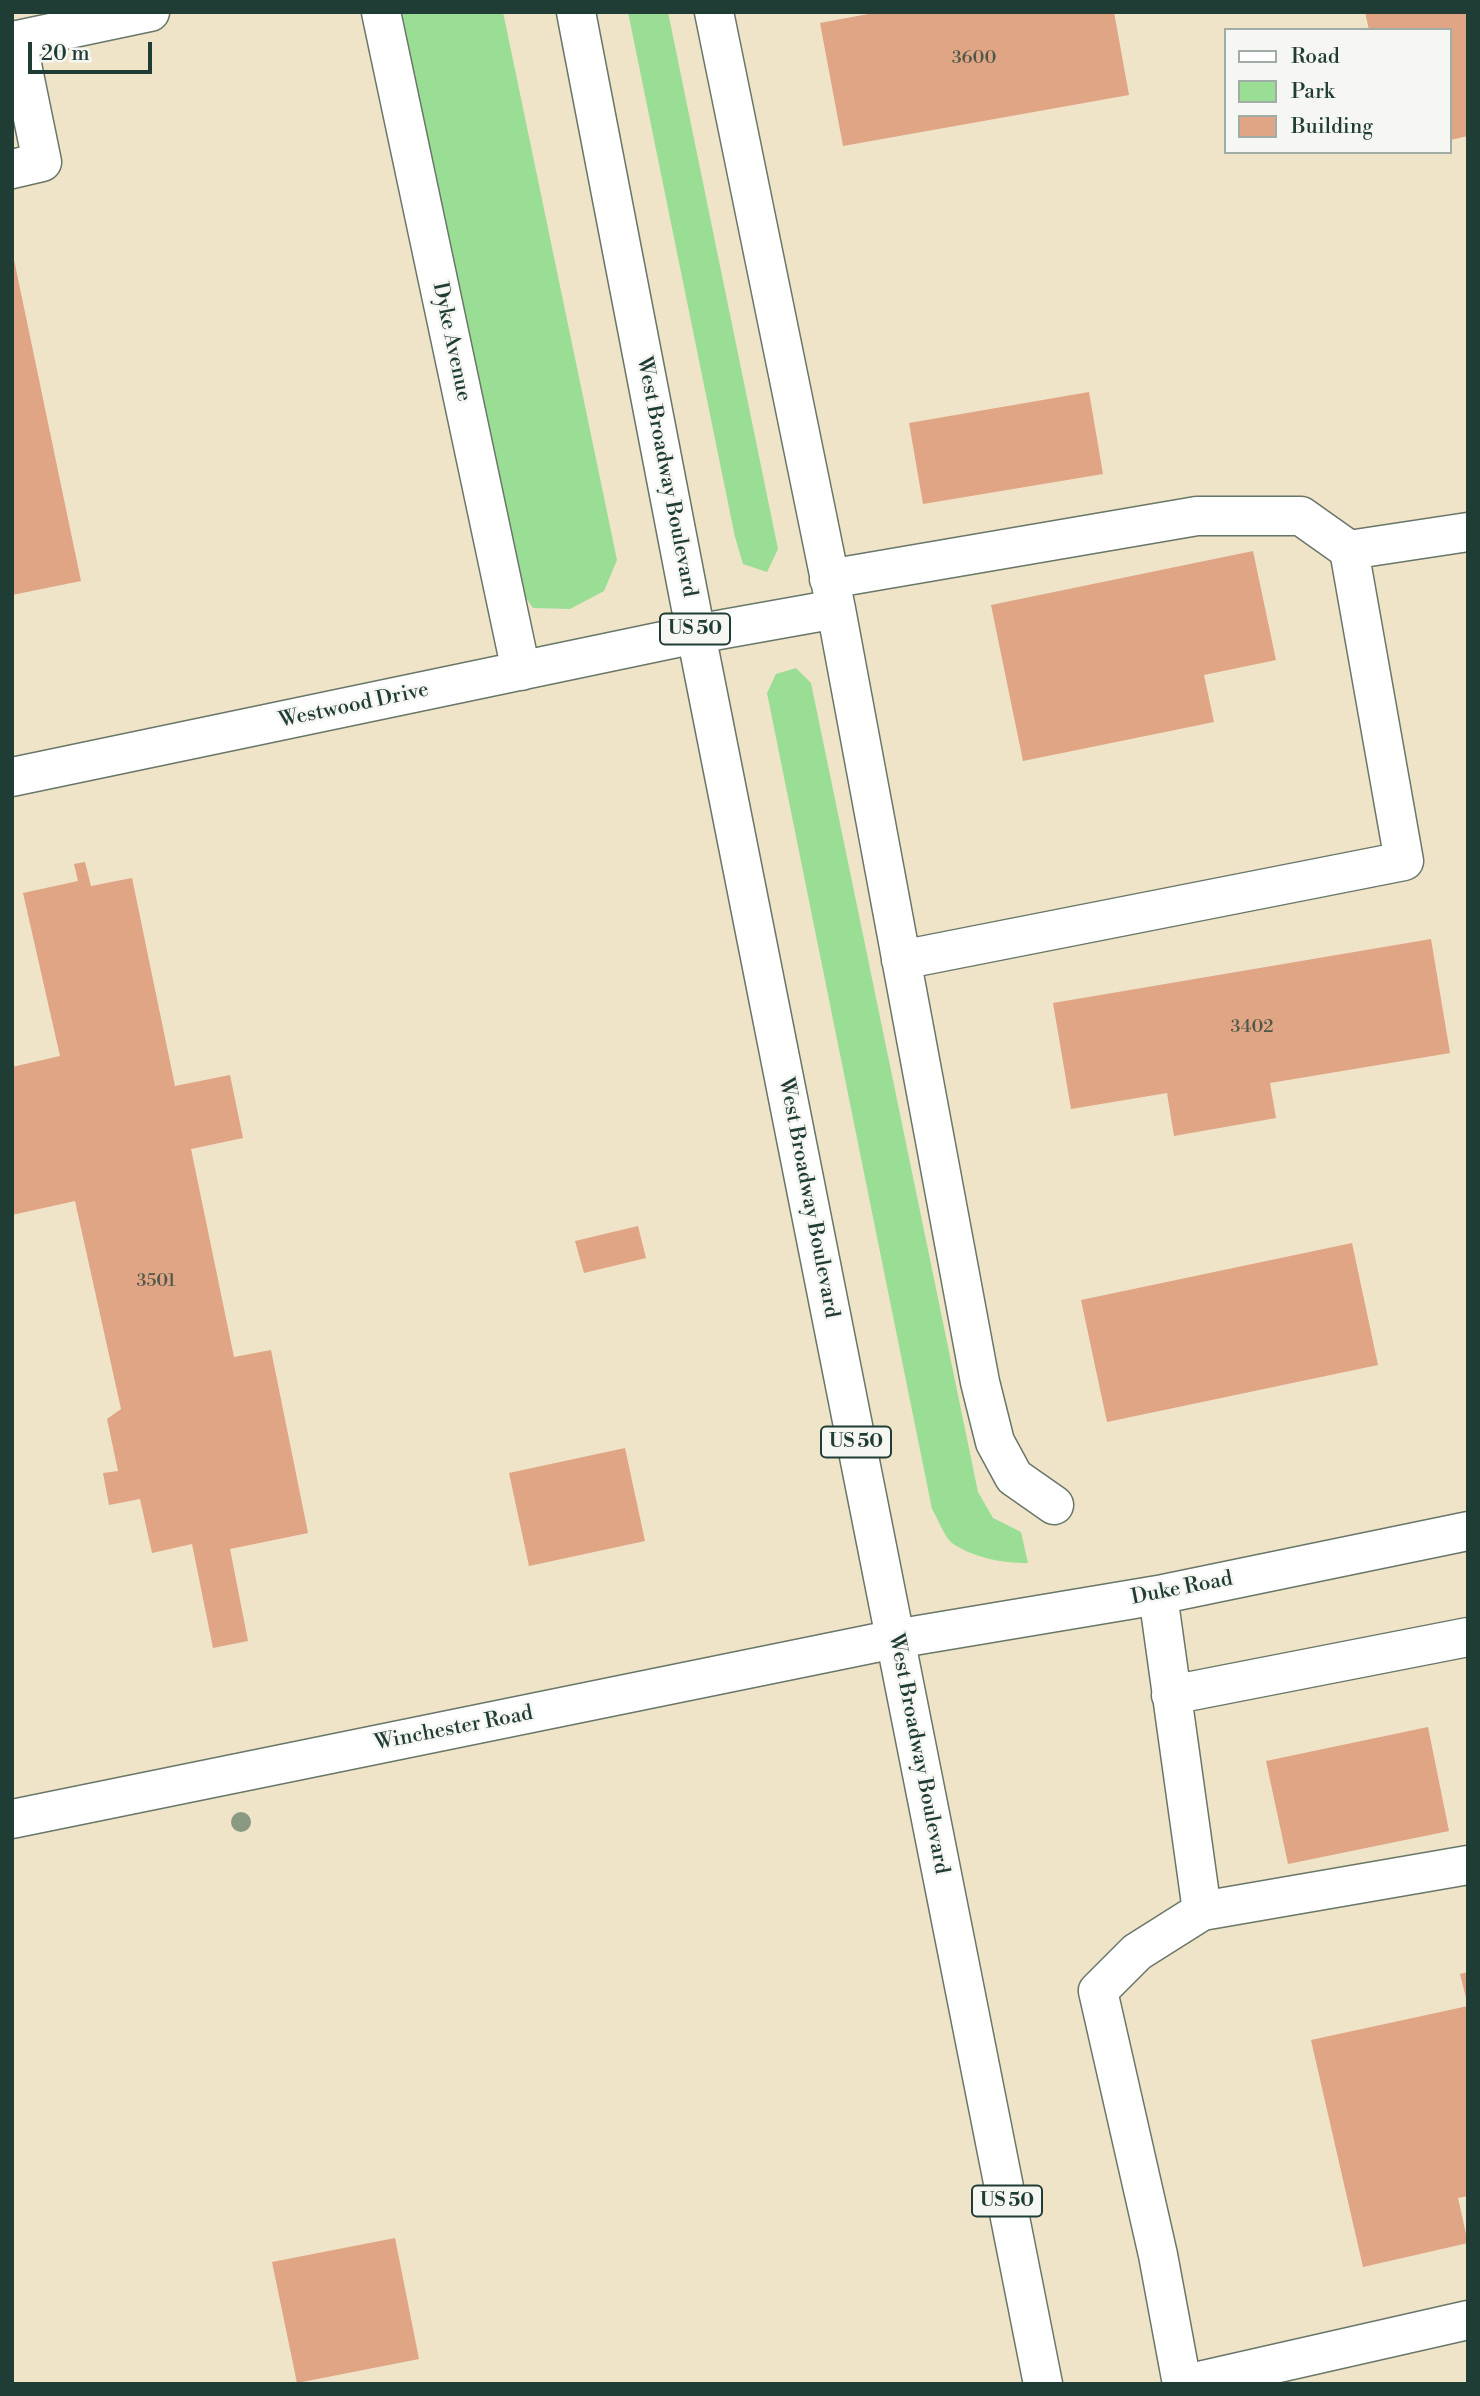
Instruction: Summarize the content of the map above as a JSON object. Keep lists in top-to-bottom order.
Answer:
{
  "streets": {
    "main road": [
      "Dyke Avenue",
      "West Broadway Boulevard",
      "US 50",
      "Westwood Drive",
      "Duke Road",
      "Winchester Road"
    ]
  },
  "crossings": [
    ["Dyke Avenue", "Westwood Drive"],
    ["West Broadway Boulevard", "Westwood Drive"],
    ["West Broadway Boulevard", "Duke Road"],
    ["West Broadway Boulevard", "Winchester Road"],
    ["Duke Road", "Winchester Road"]
  ],
  "house_numbers": ["3600", "3402", "3501"],
  "legend": ["Road", "Park", "Building"],
  "scale_bar": "20 m"
}
